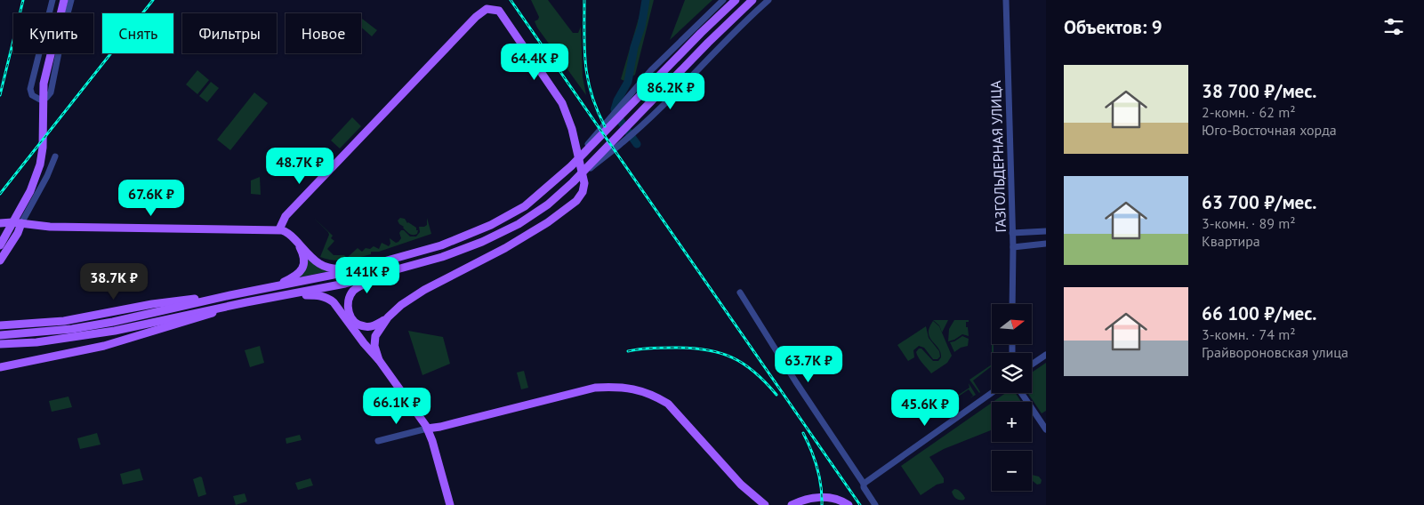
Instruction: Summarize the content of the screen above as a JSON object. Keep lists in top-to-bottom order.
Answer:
{
  "streets": {
    "street": ["ГАЗГОЛЬДЕРНАЯ УЛИЦА"]
  },
  "north": "right",
  "page": {
    "heading": "Объектов: 9",
    "chip": [
      "Купить",
      "Снять",
      "Фильтры",
      "Новое"
    ],
    "price": [
      "64.4K ₽",
      "86.2K ₽",
      "48.7K ₽",
      "67.6K ₽",
      "141K ₽",
      "38.7K ₽",
      "63.7K ₽",
      "66.1K ₽",
      "45.6K ₽"
    ],
    "list": [
      {
        "name": "38 700 ₽/мес.",
        "note": "2-комн. · 62 m² · Юго-Восточная хорда"
      },
      {
        "name": "63 700 ₽/мес.",
        "note": "3-комн. · 89 m² · Квартира"
      },
      {
        "name": "66 100 ₽/мес.",
        "note": "3-комн. · 74 m² · Грайвороновская улица"
      }
    ],
    "map_buttons": ["+", "−"]
  }
}
